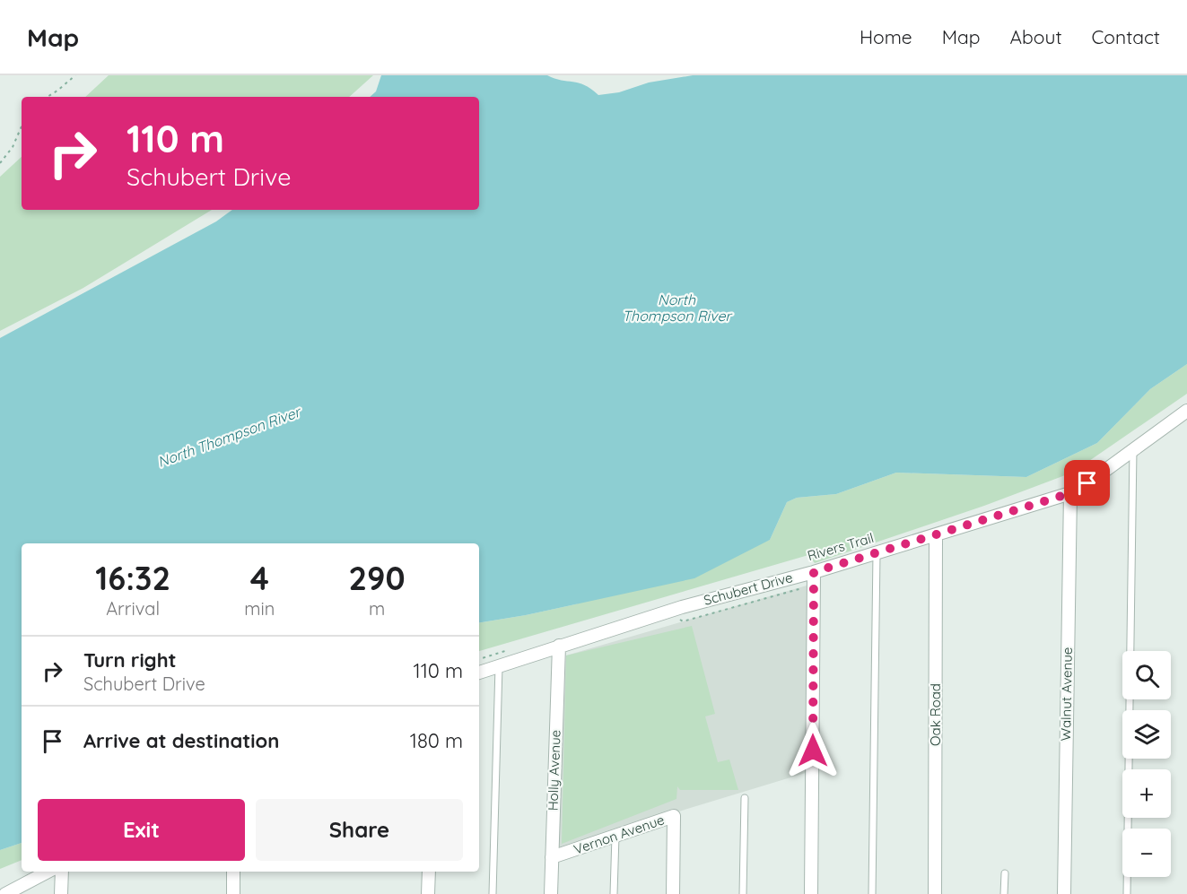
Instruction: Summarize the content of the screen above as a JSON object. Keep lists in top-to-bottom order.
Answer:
{
  "streets": {
    "street": [
      "Schubert Drive",
      "Walnut Avenue",
      "Oak Road",
      "Holly Avenue",
      "Vernon Avenue"
    ]
  },
  "crossings": [
    ["Schubert Drive", "Walnut Avenue"],
    ["Schubert Drive", "Oak Road"],
    ["Schubert Drive", "Holly Avenue"],
    ["Holly Avenue", "Vernon Avenue"]
  ],
  "water": ["North Thompson River"],
  "page": {
    "header": "Map",
    "nav": [
      "Home",
      "Map",
      "About",
      "Contact"
    ],
    "turn": ["110 m", "Schubert Drive"],
    "eta": [
      "16:32",
      "Arrival",
      "4",
      "min",
      "290",
      "m"
    ],
    "list": [
      {
        "name": "Turn right",
        "note": "Schubert Drive",
        "value": "110 m"
      },
      {
        "name": "Arrive at destination",
        "value": "180 m"
      }
    ],
    "map_buttons": ["+", "−"],
    "buttons": ["Exit", "Share"]
  }
}
